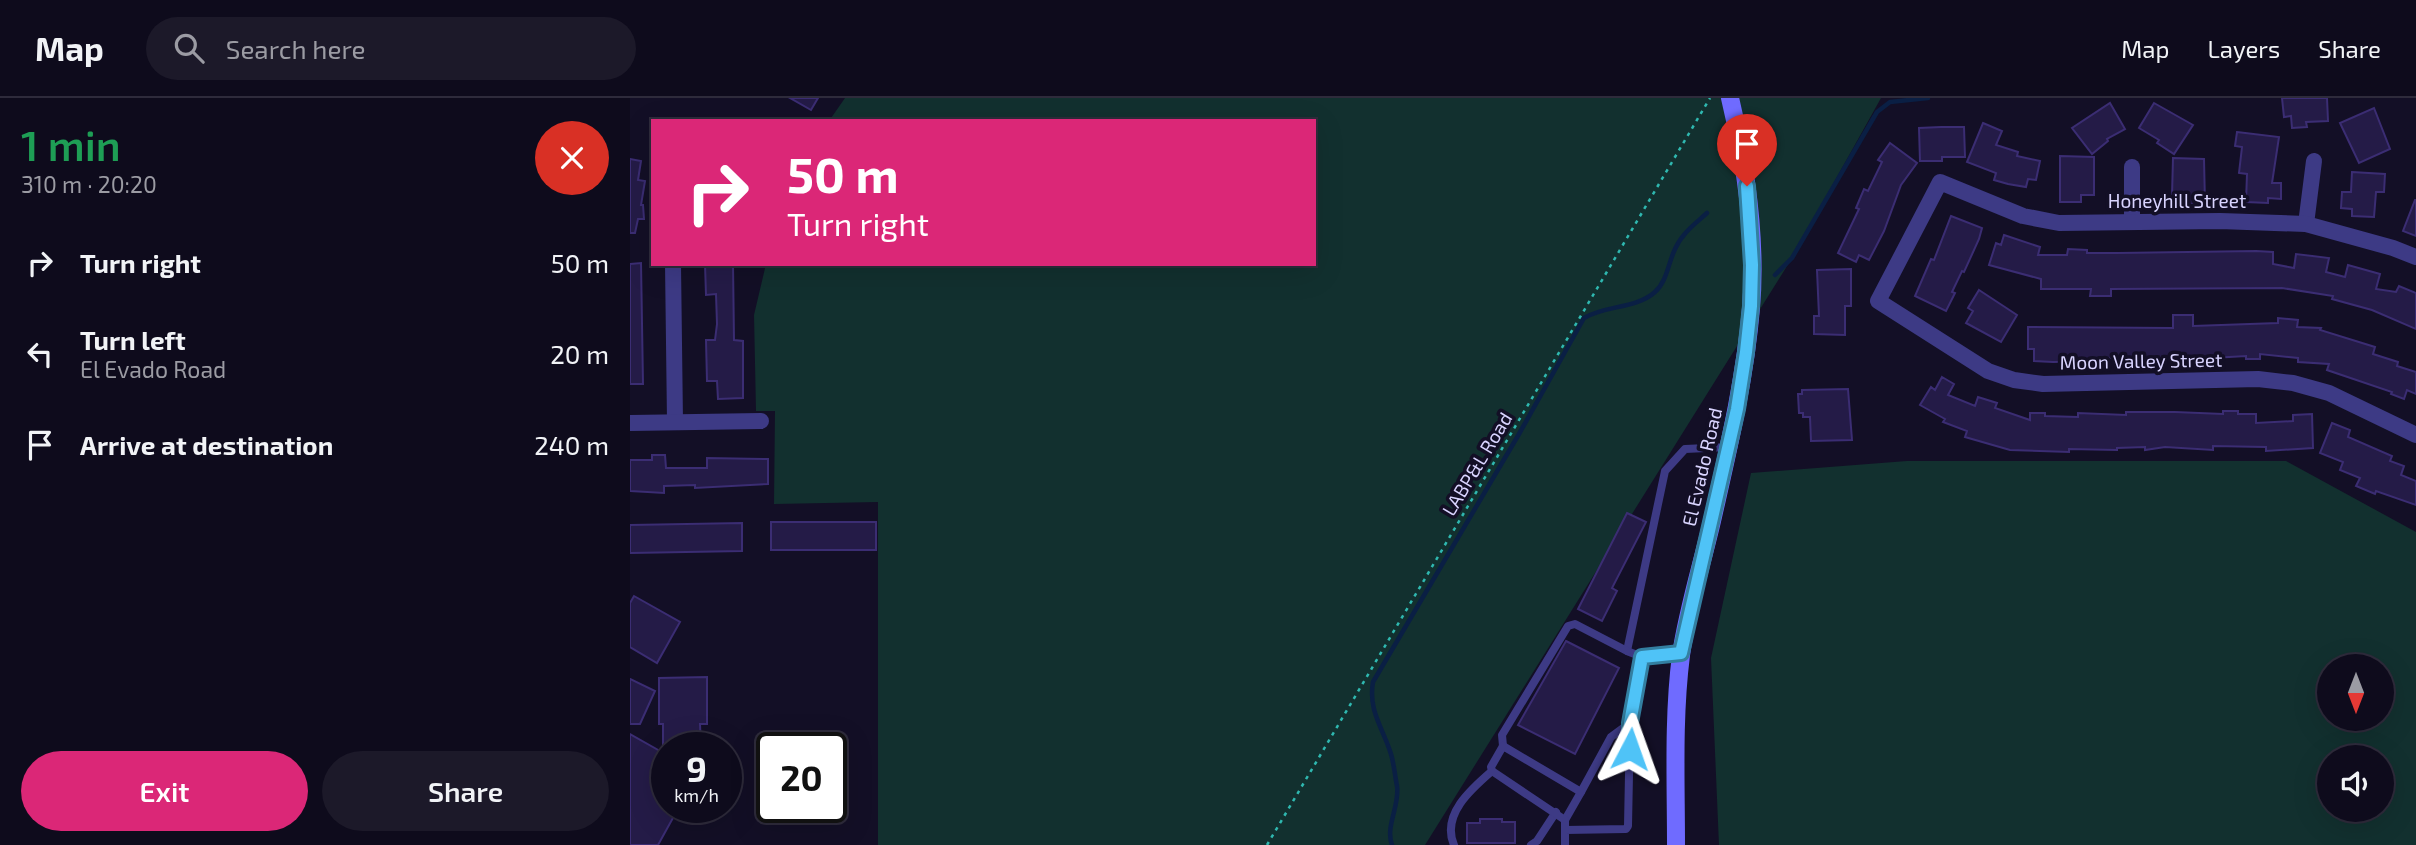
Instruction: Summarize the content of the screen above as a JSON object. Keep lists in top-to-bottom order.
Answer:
{
  "streets": {
    "main road": ["El Evado Road"],
    "street": ["Honeyhill Street", "Moon Valley Street"],
    "path": ["LABP&L Road"]
  },
  "crossings": [
    ["Honeyhill Street", "Moon Valley Street"]
  ],
  "north": "bottom",
  "page": {
    "header": "Map",
    "search": "Search here",
    "nav": ["Map", "Layers", "Share"],
    "heading": ["1 min", "310 m · 20:20"],
    "turn": ["50 m", "Turn right"],
    "list": [
      {
        "name": "Turn right",
        "value": "50 m"
      },
      {
        "name": "Turn left",
        "note": "El Evado Road",
        "value": "20 m"
      },
      {
        "name": "Arrive at destination",
        "value": "240 m"
      }
    ],
    "speed": "9 km/h",
    "limit": "20",
    "buttons": ["Exit", "Share"]
  }
}
